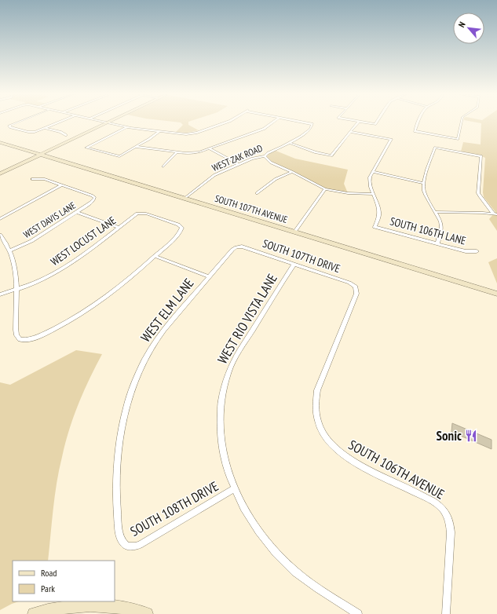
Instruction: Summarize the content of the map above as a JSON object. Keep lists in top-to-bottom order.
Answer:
{
  "streets": {
    "main road": ["SOUTH 107TH AVENUE"],
    "street": [
      "WEST ZAK ROAD",
      "WEST DAVIS LANE",
      "SOUTH 106TH LANE",
      "WEST LOCUST LANE",
      "SOUTH 107TH DRIVE",
      "WEST ELM LANE",
      "WEST RIO VISTA LANE",
      "SOUTH 106TH AVENUE",
      "SOUTH 108TH DRIVE"
    ]
  },
  "crossings": [
    ["WEST ZAK ROAD", "SOUTH 107TH AVENUE"],
    ["SOUTH 107TH DRIVE", "WEST ELM LANE"],
    ["SOUTH 107TH DRIVE", "WEST RIO VISTA LANE"],
    ["SOUTH 107TH DRIVE", "SOUTH 106TH AVENUE"],
    ["WEST ELM LANE", "SOUTH 108TH DRIVE"],
    ["WEST RIO VISTA LANE", "SOUTH 108TH DRIVE"]
  ],
  "places": {
    "restaurant": ["Sonic"]
  },
  "legend": ["Road", "Park"],
  "north": "top left"
}
